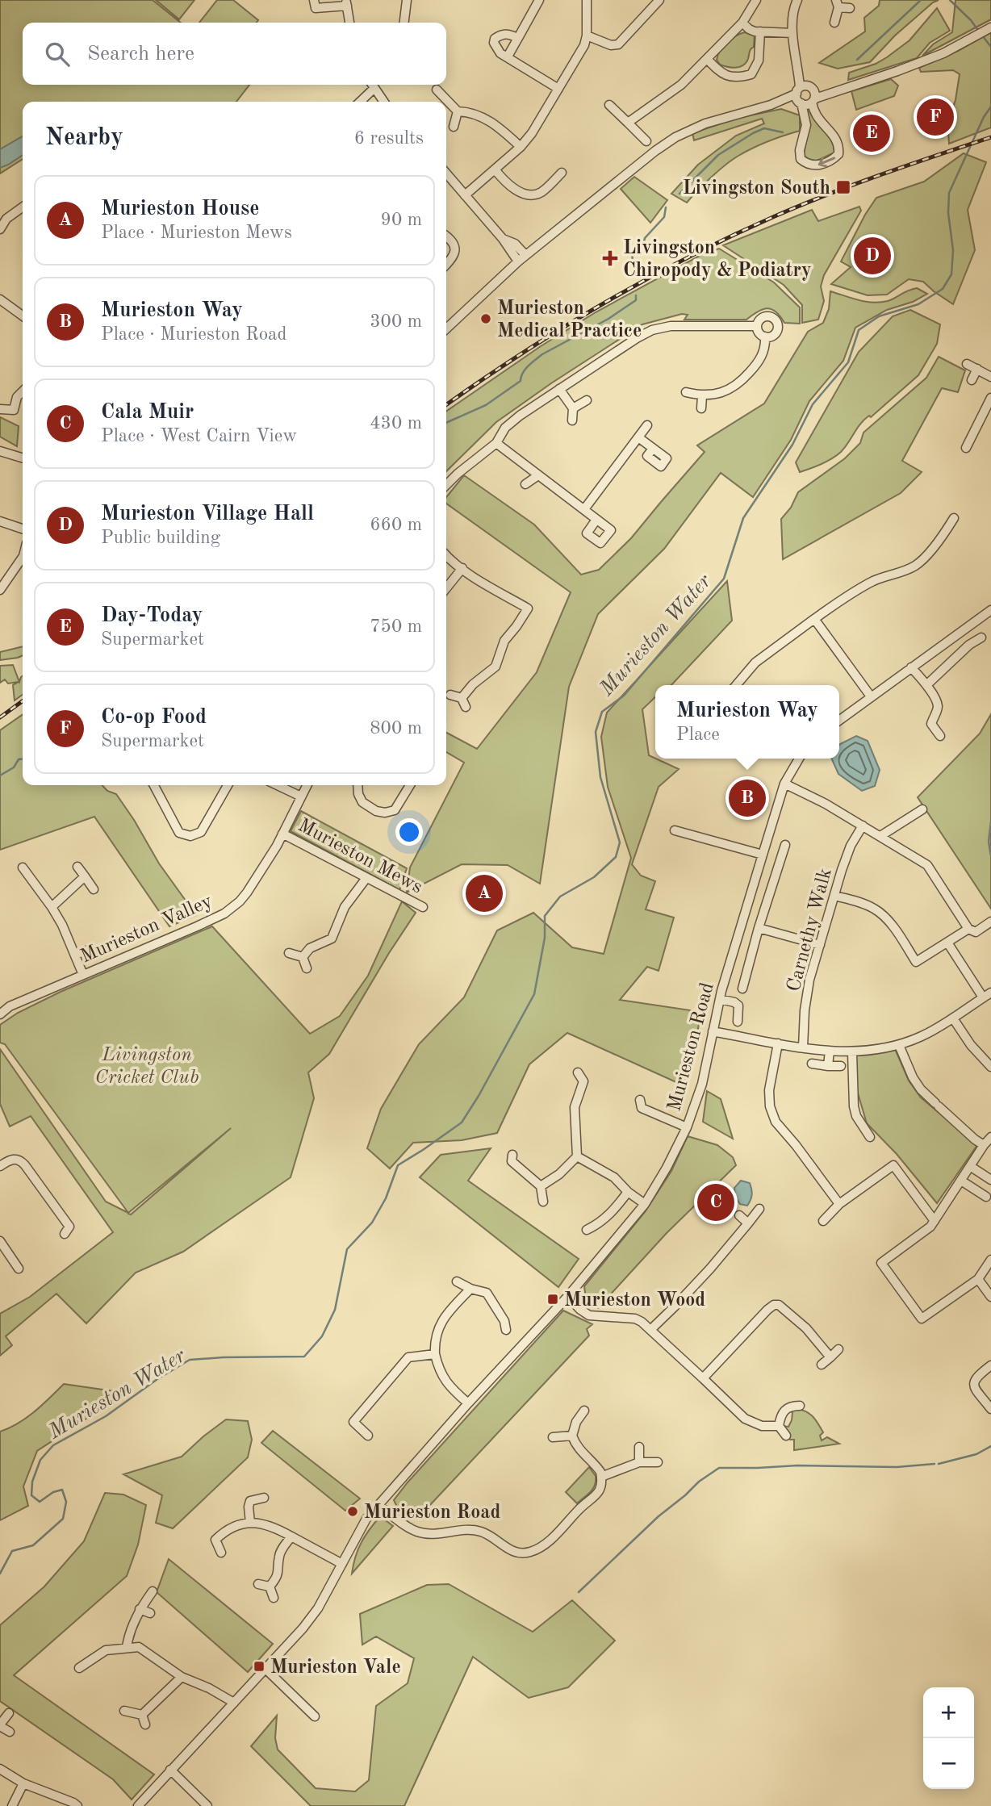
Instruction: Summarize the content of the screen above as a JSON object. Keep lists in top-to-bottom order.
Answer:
{
  "streets": {
    "street": [
      "Murieston Mews",
      "Murieston Valley",
      "Carnethy Walk",
      "Murieston Road"
    ]
  },
  "crossings": [
    ["Murieston Mews", "Murieston Valley"]
  ],
  "water": ["Murieston Water"],
  "parks": ["Livingston Cricket Club"],
  "places": {
    "transit": ["Livingston South", "Murieston Wood", "Murieston Vale"],
    "health": ["Livingston Chiropody & Podiatry"],
    "other": ["Murieston Medical Practice", "Murieston Road"]
  },
  "page": {
    "search": "Search here",
    "pins": [
      "F",
      "E",
      "D",
      "B",
      "A",
      "C"
    ],
    "heading": ["Nearby", "6 results"],
    "list": [
      {
        "mark": "A",
        "name": "Murieston House",
        "note": "Place · Murieston Mews",
        "value": "90 m"
      },
      {
        "mark": "B",
        "name": "Murieston Way",
        "note": "Place · Murieston Road",
        "value": "300 m"
      },
      {
        "mark": "C",
        "name": "Cala Muir",
        "note": "Place · West Cairn View",
        "value": "430 m"
      },
      {
        "mark": "D",
        "name": "Murieston Village Hall",
        "note": "Public building",
        "value": "660 m"
      },
      {
        "mark": "E",
        "name": "Day-Today",
        "note": "Supermarket",
        "value": "750 m"
      },
      {
        "mark": "F",
        "name": "Co-op Food",
        "note": "Supermarket",
        "value": "800 m"
      }
    ],
    "popup": ["Murieston Way", "Place"],
    "map_buttons": ["+", "−"]
  }
}
